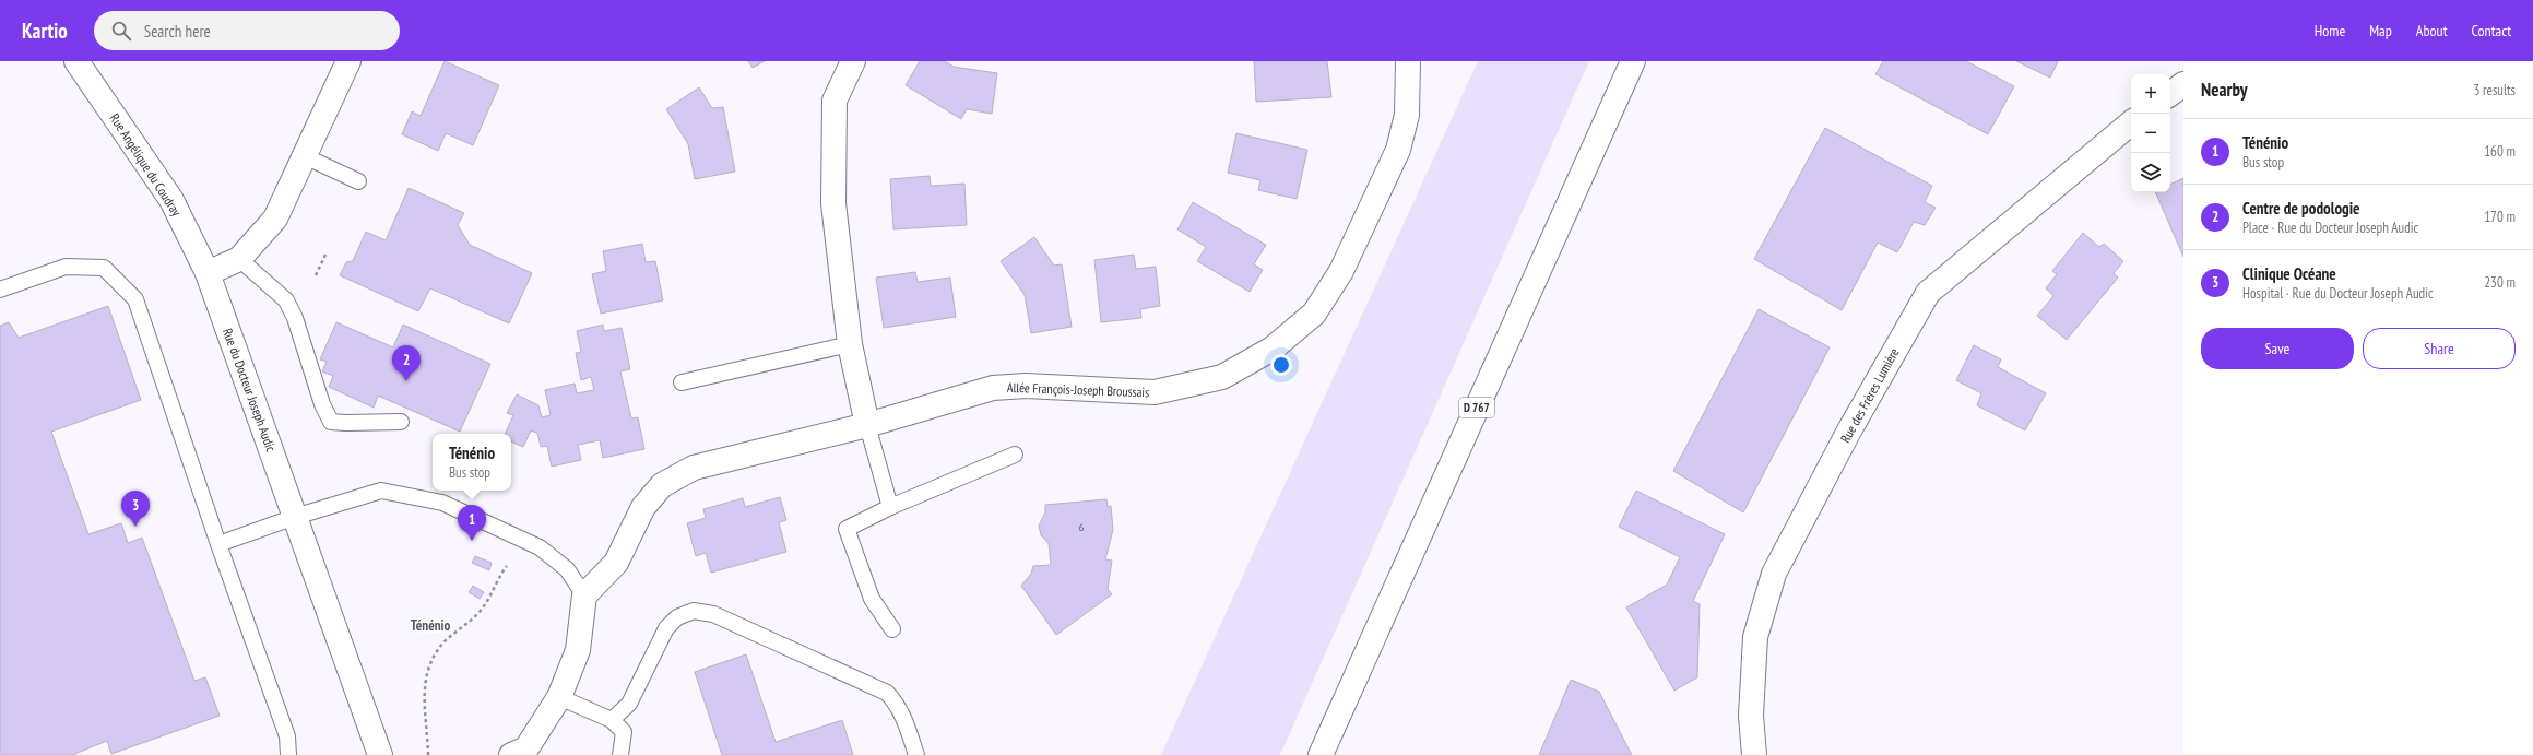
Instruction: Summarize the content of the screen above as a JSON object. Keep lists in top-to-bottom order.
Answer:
{
  "streets": {
    "street": [
      "Rue Angélique du Coudray",
      "Rue du Docteur Joseph Audic",
      "Allée François-Joseph Broussais",
      "Rue des Frères Lumière",
      "D 767"
    ]
  },
  "crossings": [
    ["Rue Angélique du Coudray", "Rue du Docteur Joseph Audic"]
  ],
  "districts": ["Ténénio"],
  "house_numbers": ["6"],
  "page": {
    "header": "Kartio",
    "search": "Search here",
    "nav": [
      "Home",
      "Map",
      "About",
      "Contact"
    ],
    "heading": ["Nearby", "3 results"],
    "map_buttons": ["+", "−"],
    "list": [
      {
        "mark": "1",
        "name": "Ténénio",
        "note": "Bus stop",
        "value": "160 m"
      },
      {
        "mark": "2",
        "name": "Centre de podologie",
        "note": "Place · Rue du Docteur Joseph Audic",
        "value": "170 m"
      },
      {
        "mark": "3",
        "name": "Clinique Océane",
        "note": "Hospital · Rue du Docteur Joseph Audic",
        "value": "230 m"
      }
    ],
    "buttons": ["Save", "Share"],
    "pins": ["2", "3", "1"],
    "popup": ["Ténénio", "Bus stop"]
  }
}
